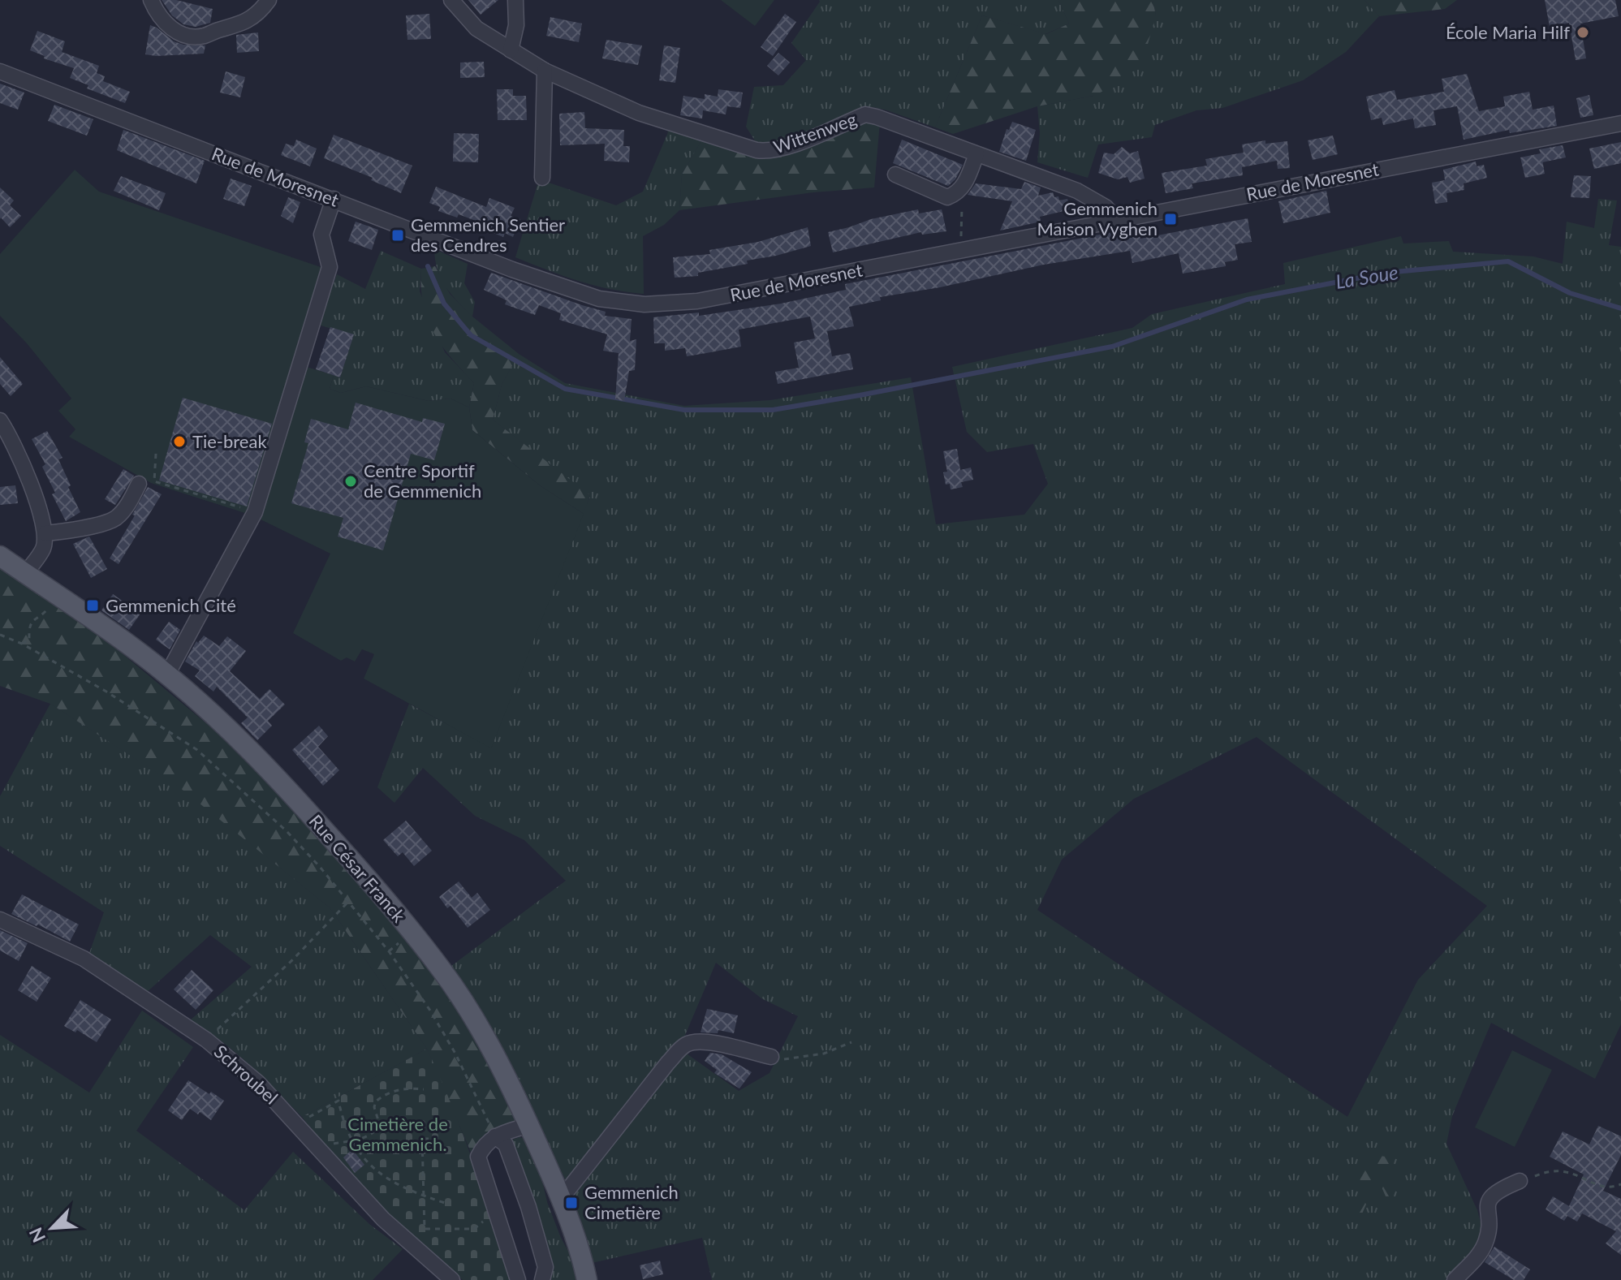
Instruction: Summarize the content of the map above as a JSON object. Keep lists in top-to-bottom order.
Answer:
{
  "streets": {
    "main road": ["Rue César Franck"],
    "street": ["Wittenweg", "Rue de Moresnet", "Schroubel"]
  },
  "crossings": [
    ["Wittenweg", "Rue de Moresnet"]
  ],
  "water": ["La Soue"],
  "parks": ["Cimetière de Gemmenich."],
  "places": {
    "other": ["École Maria Hilf", "Tie-break", "Centre Sportif de Gemmenich"],
    "transit": [
      "Gemmenich Maison Vyghen",
      "Gemmenich Sentier des Cendres",
      "Gemmenich Cité",
      "Gemmenich Cimetière"
    ]
  },
  "north": "bottom left"
}
